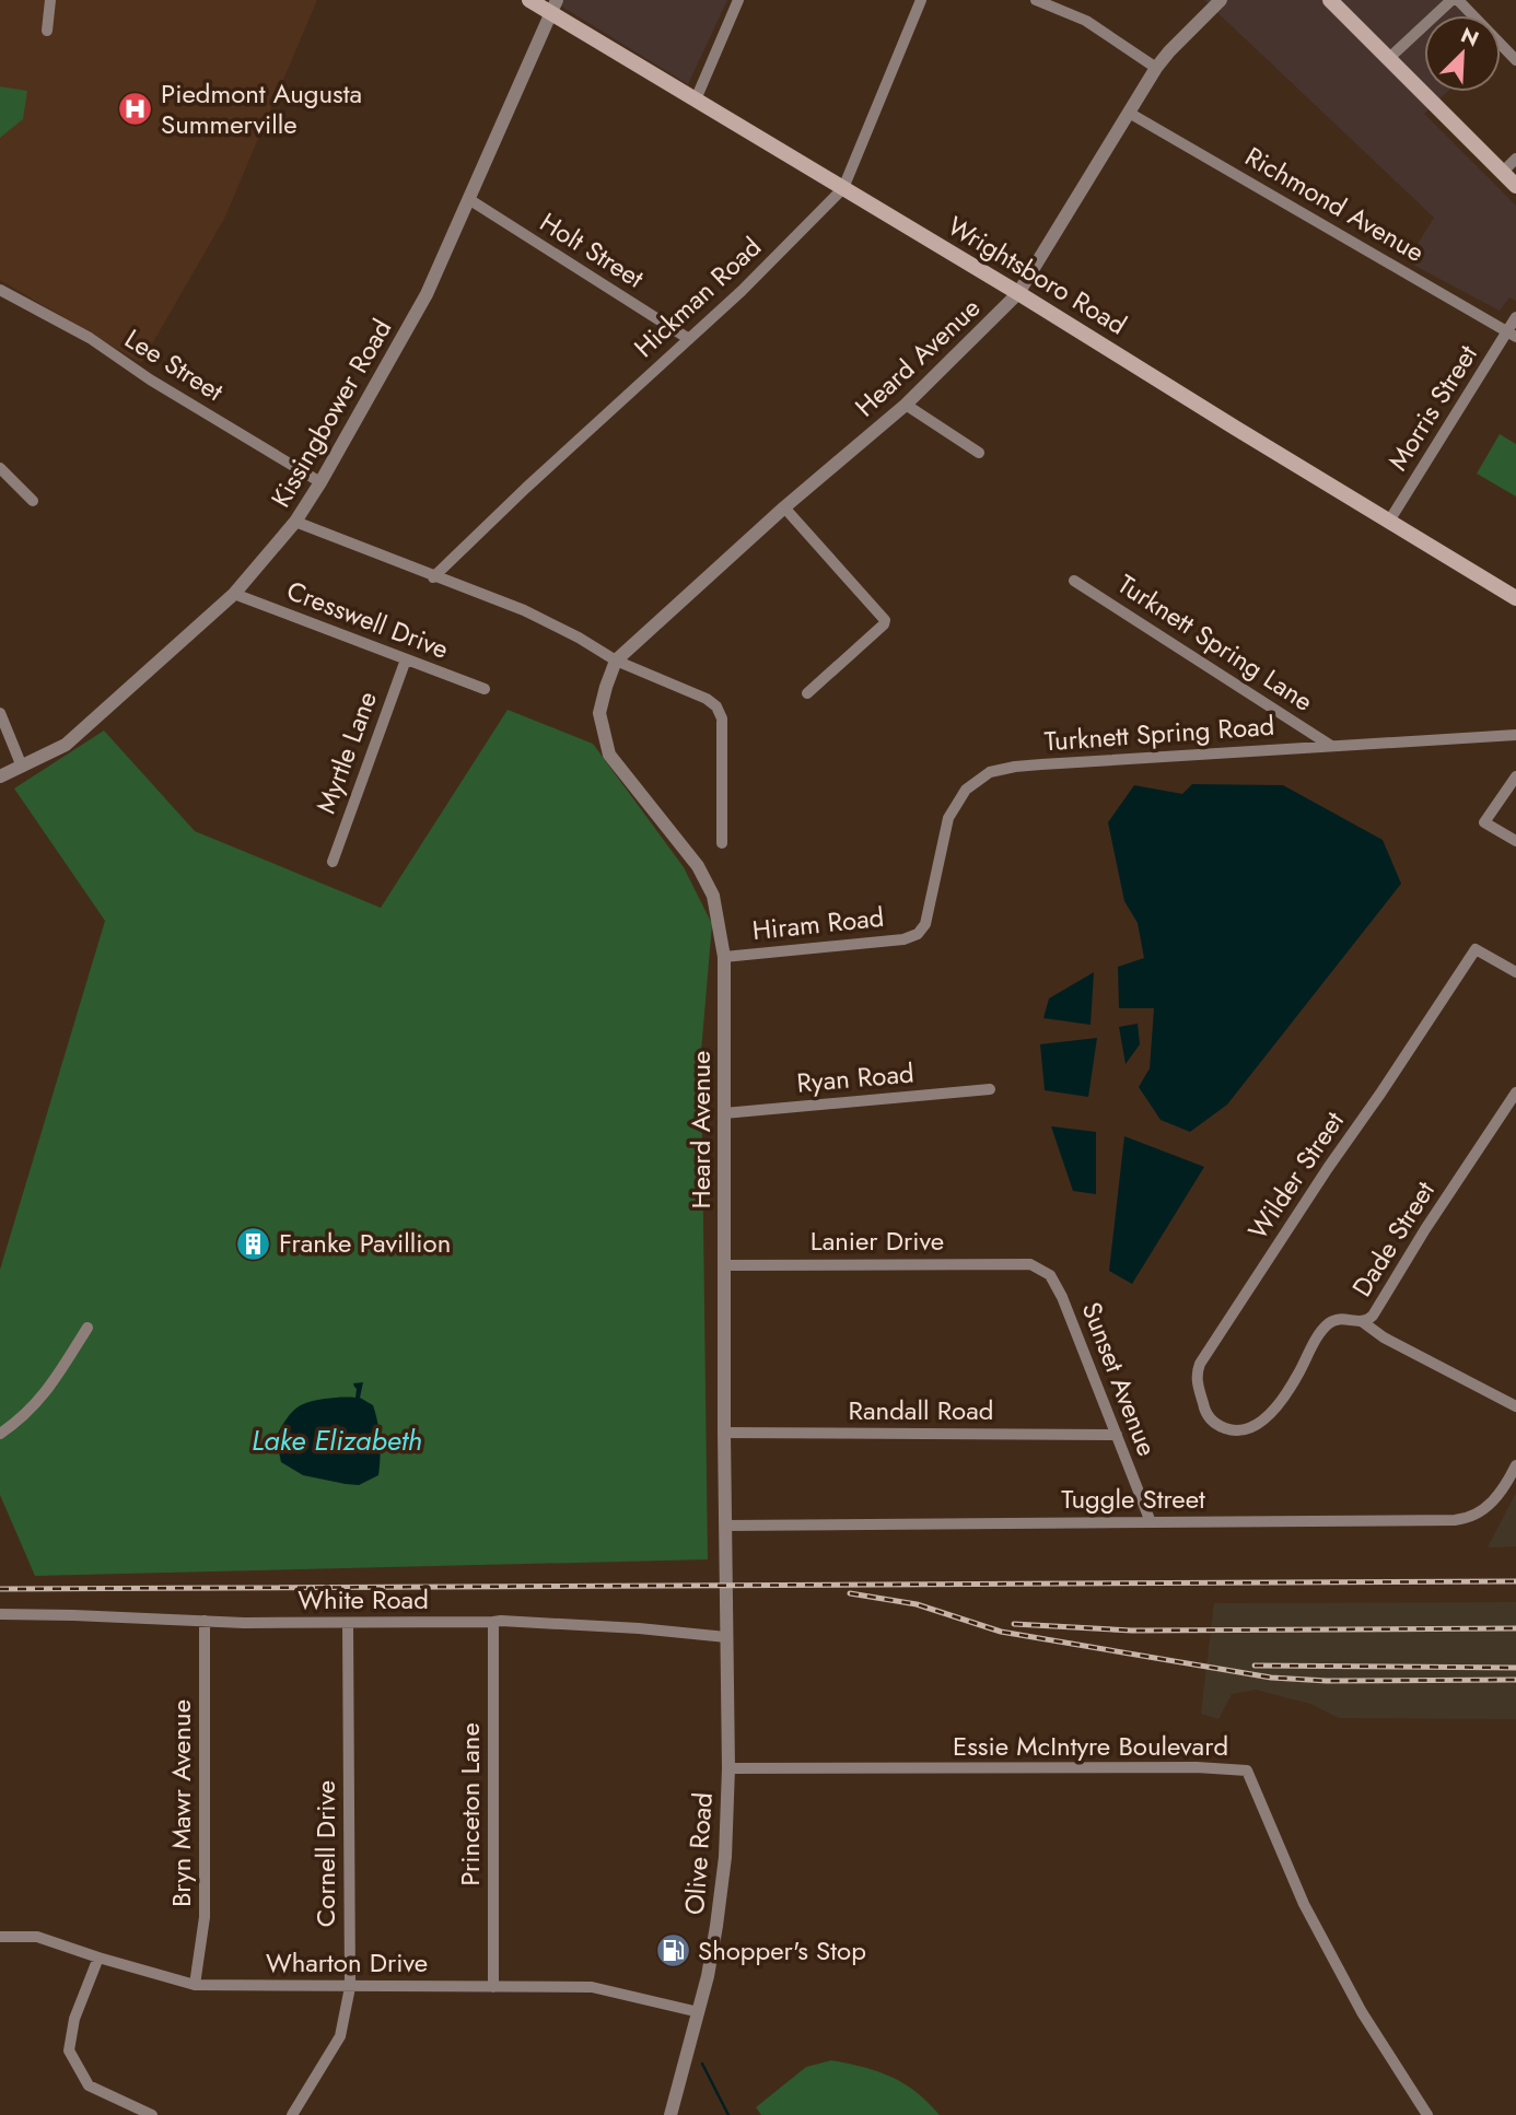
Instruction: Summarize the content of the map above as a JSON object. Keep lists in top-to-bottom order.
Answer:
{
  "streets": {
    "main road": ["Wrightsboro Road"],
    "street": [
      "Richmond Avenue",
      "Holt Street",
      "Hickman Road",
      "Heard Avenue",
      "Lee Street",
      "Morris Street",
      "Kissingbower Road",
      "Cresswell Drive",
      "Turknett Spring Lane",
      "Turknett Spring Road",
      "Myrtle Lane",
      "Hiram Road",
      "Ryan Road",
      "Wilder Street",
      "Dade Street",
      "Lanier Drive",
      "Sunset Avenue",
      "Randall Road",
      "Tuggle Street",
      "White Road",
      "Essie McIntyre Boulevard",
      "Bryn Mawr Avenue",
      "Princeton Lane",
      "Cornell Drive",
      "Olive Road",
      "Wharton Drive"
    ]
  },
  "crossings": [
    ["Richmond Avenue", "Heard Avenue"],
    ["Richmond Avenue", "Morris Street"],
    ["Holt Street", "Hickman Road"],
    ["Holt Street", "Kissingbower Road"],
    ["Wrightsboro Road", "Hickman Road"],
    ["Wrightsboro Road", "Heard Avenue"],
    ["Wrightsboro Road", "Morris Street"],
    ["Wrightsboro Road", "Kissingbower Road"],
    ["Heard Avenue", "Hiram Road"],
    ["Heard Avenue", "Ryan Road"],
    ["Heard Avenue", "Lanier Drive"],
    ["Heard Avenue", "Randall Road"],
    ["Heard Avenue", "Tuggle Street"],
    ["Heard Avenue", "White Road"],
    ["Heard Avenue", "Olive Road"],
    ["Lee Street", "Kissingbower Road"],
    ["Kissingbower Road", "Cresswell Drive"],
    ["Cresswell Drive", "Myrtle Lane"],
    ["Turknett Spring Lane", "Turknett Spring Road"],
    ["Turknett Spring Road", "Hiram Road"],
    ["Wilder Street", "Dade Street"],
    ["Lanier Drive", "Sunset Avenue"],
    ["Sunset Avenue", "Randall Road"],
    ["Sunset Avenue", "Tuggle Street"],
    ["White Road", "Bryn Mawr Avenue"],
    ["White Road", "Princeton Lane"],
    ["White Road", "Cornell Drive"],
    ["White Road", "Olive Road"],
    ["Essie McIntyre Boulevard", "Olive Road"],
    ["Bryn Mawr Avenue", "Wharton Drive"],
    ["Princeton Lane", "Wharton Drive"],
    ["Cornell Drive", "Wharton Drive"],
    ["Olive Road", "Wharton Drive"]
  ],
  "water": ["Lake Elizabeth"],
  "places": {
    "hospital": ["Piedmont Augusta Summerville"],
    "building": ["Franke Pavillion"],
    "fuel station": ["Shopper's Stop"]
  },
  "north": "top right"
}
